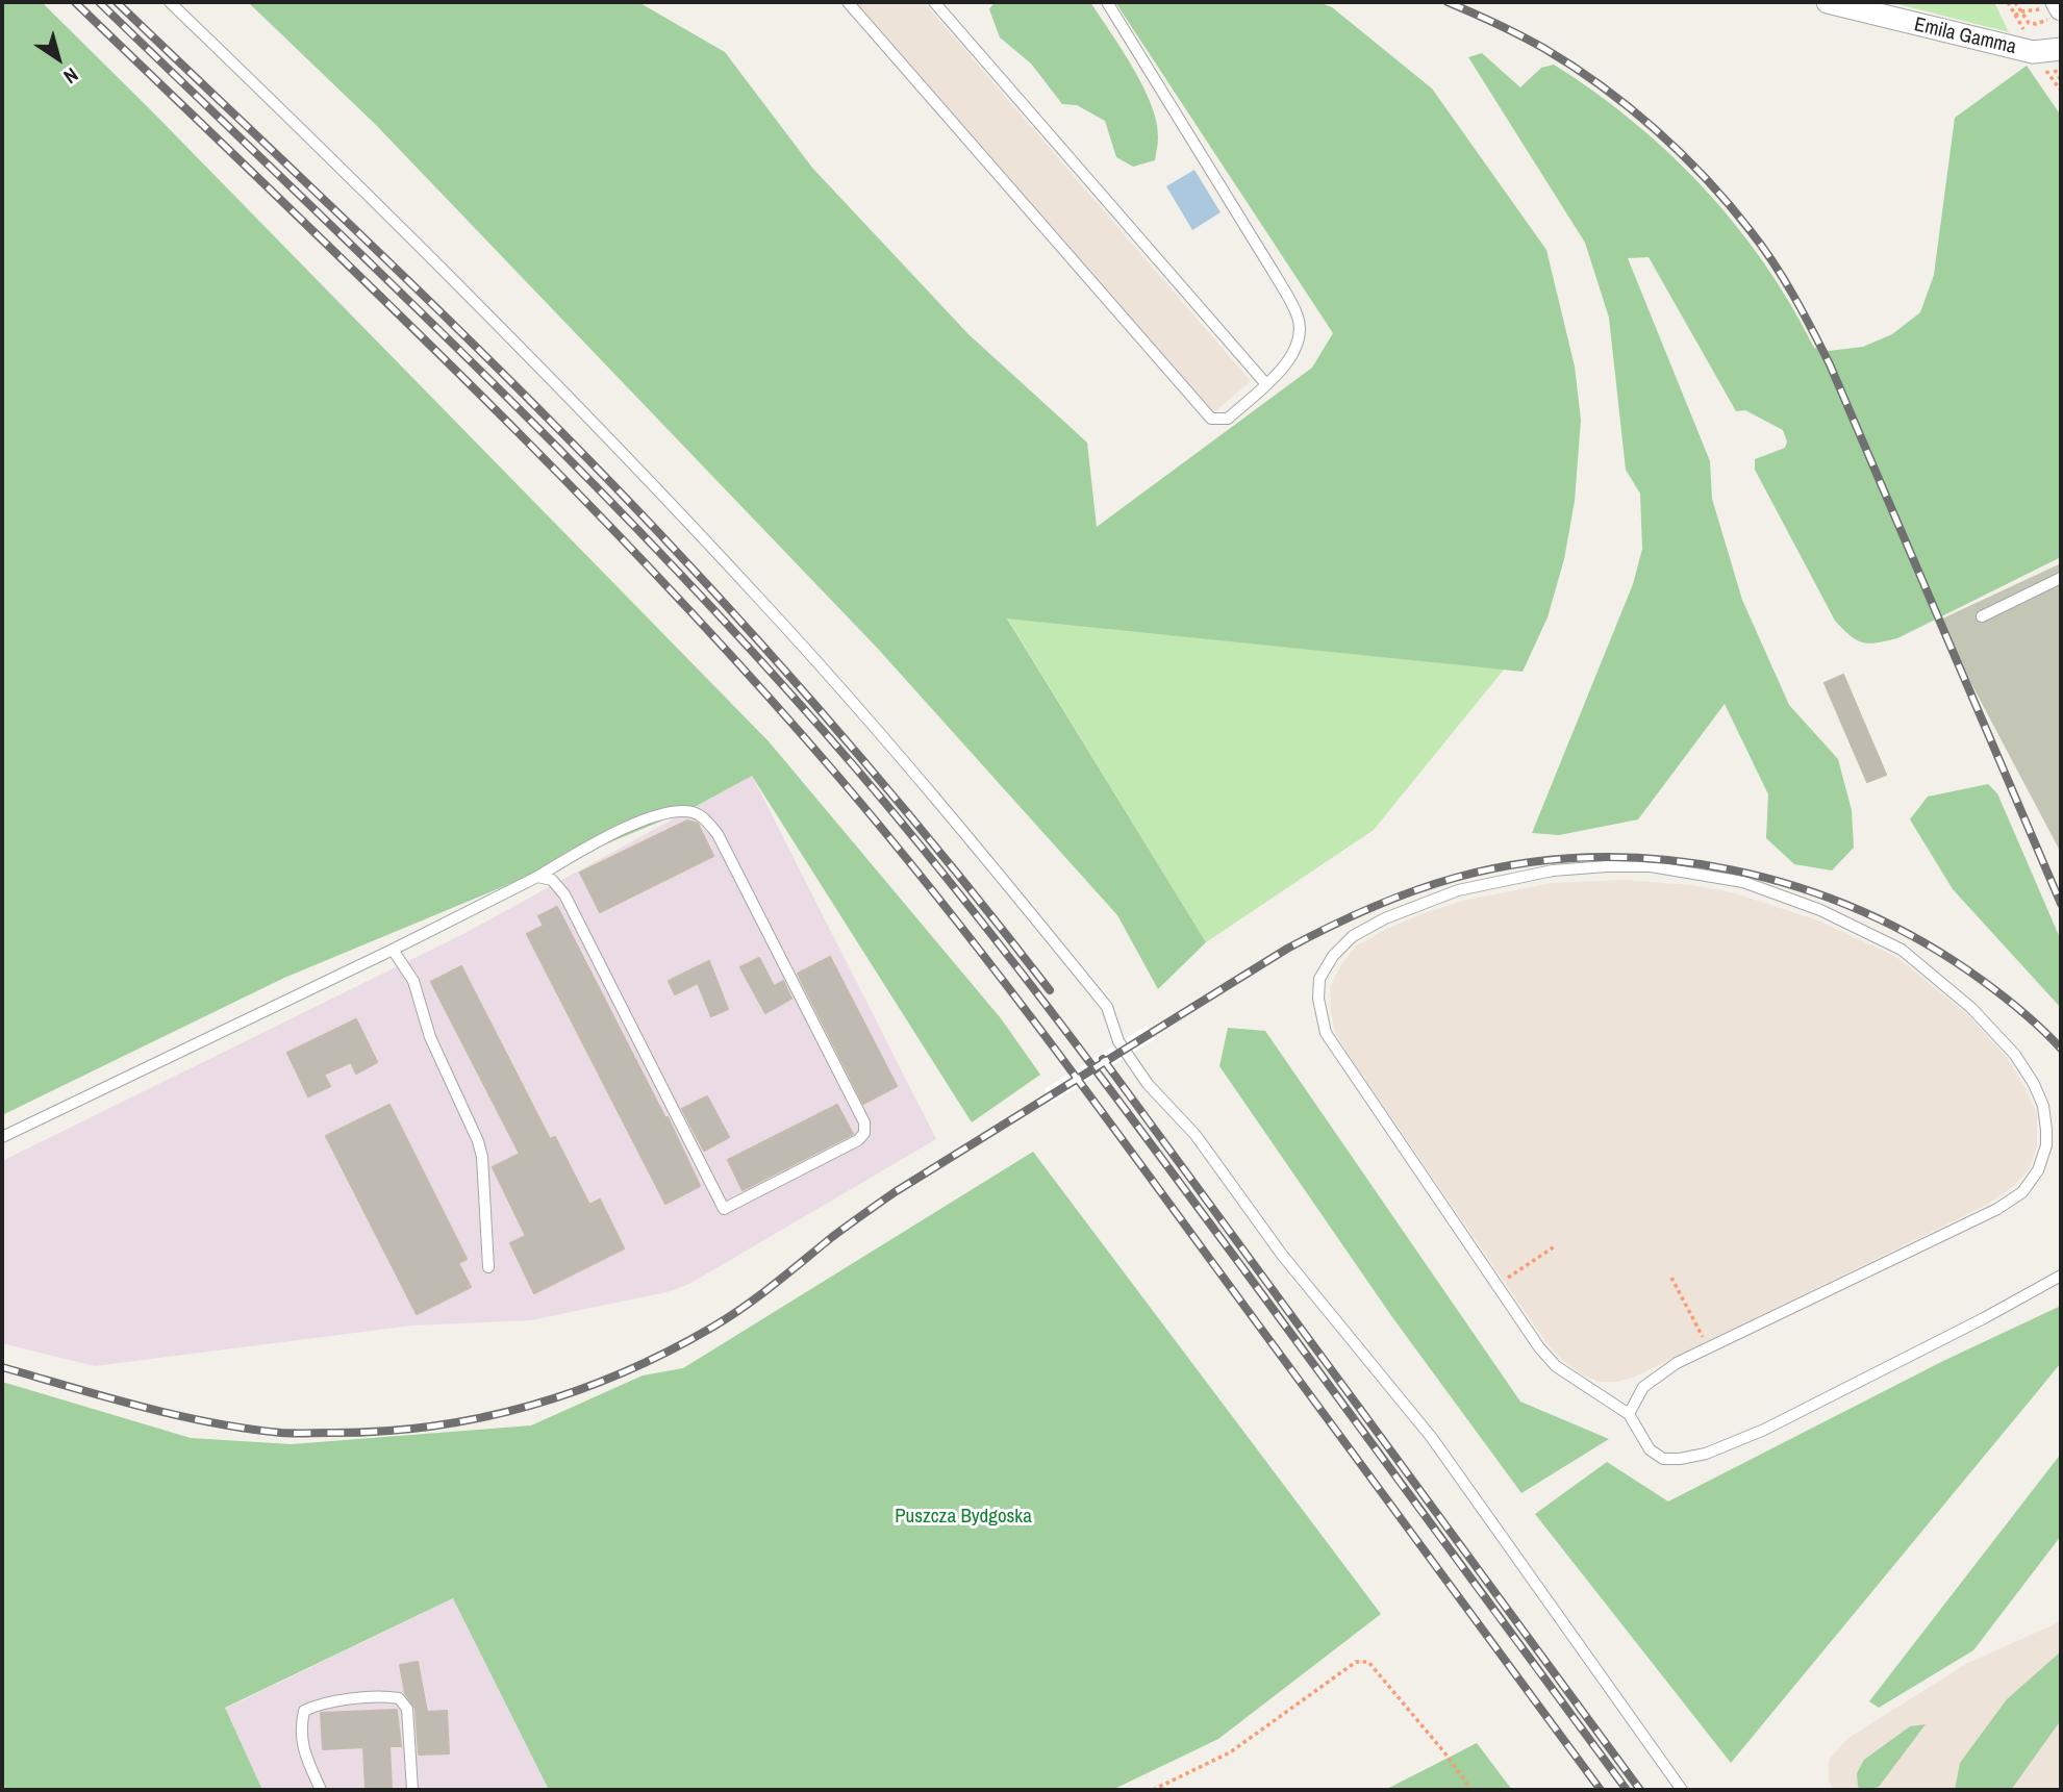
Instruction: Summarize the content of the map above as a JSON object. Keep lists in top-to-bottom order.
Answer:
{
  "streets": {
    "street": ["Emila Gamma"]
  },
  "parks": ["Puszcza Bydgoska"],
  "north": "bottom right"
}
